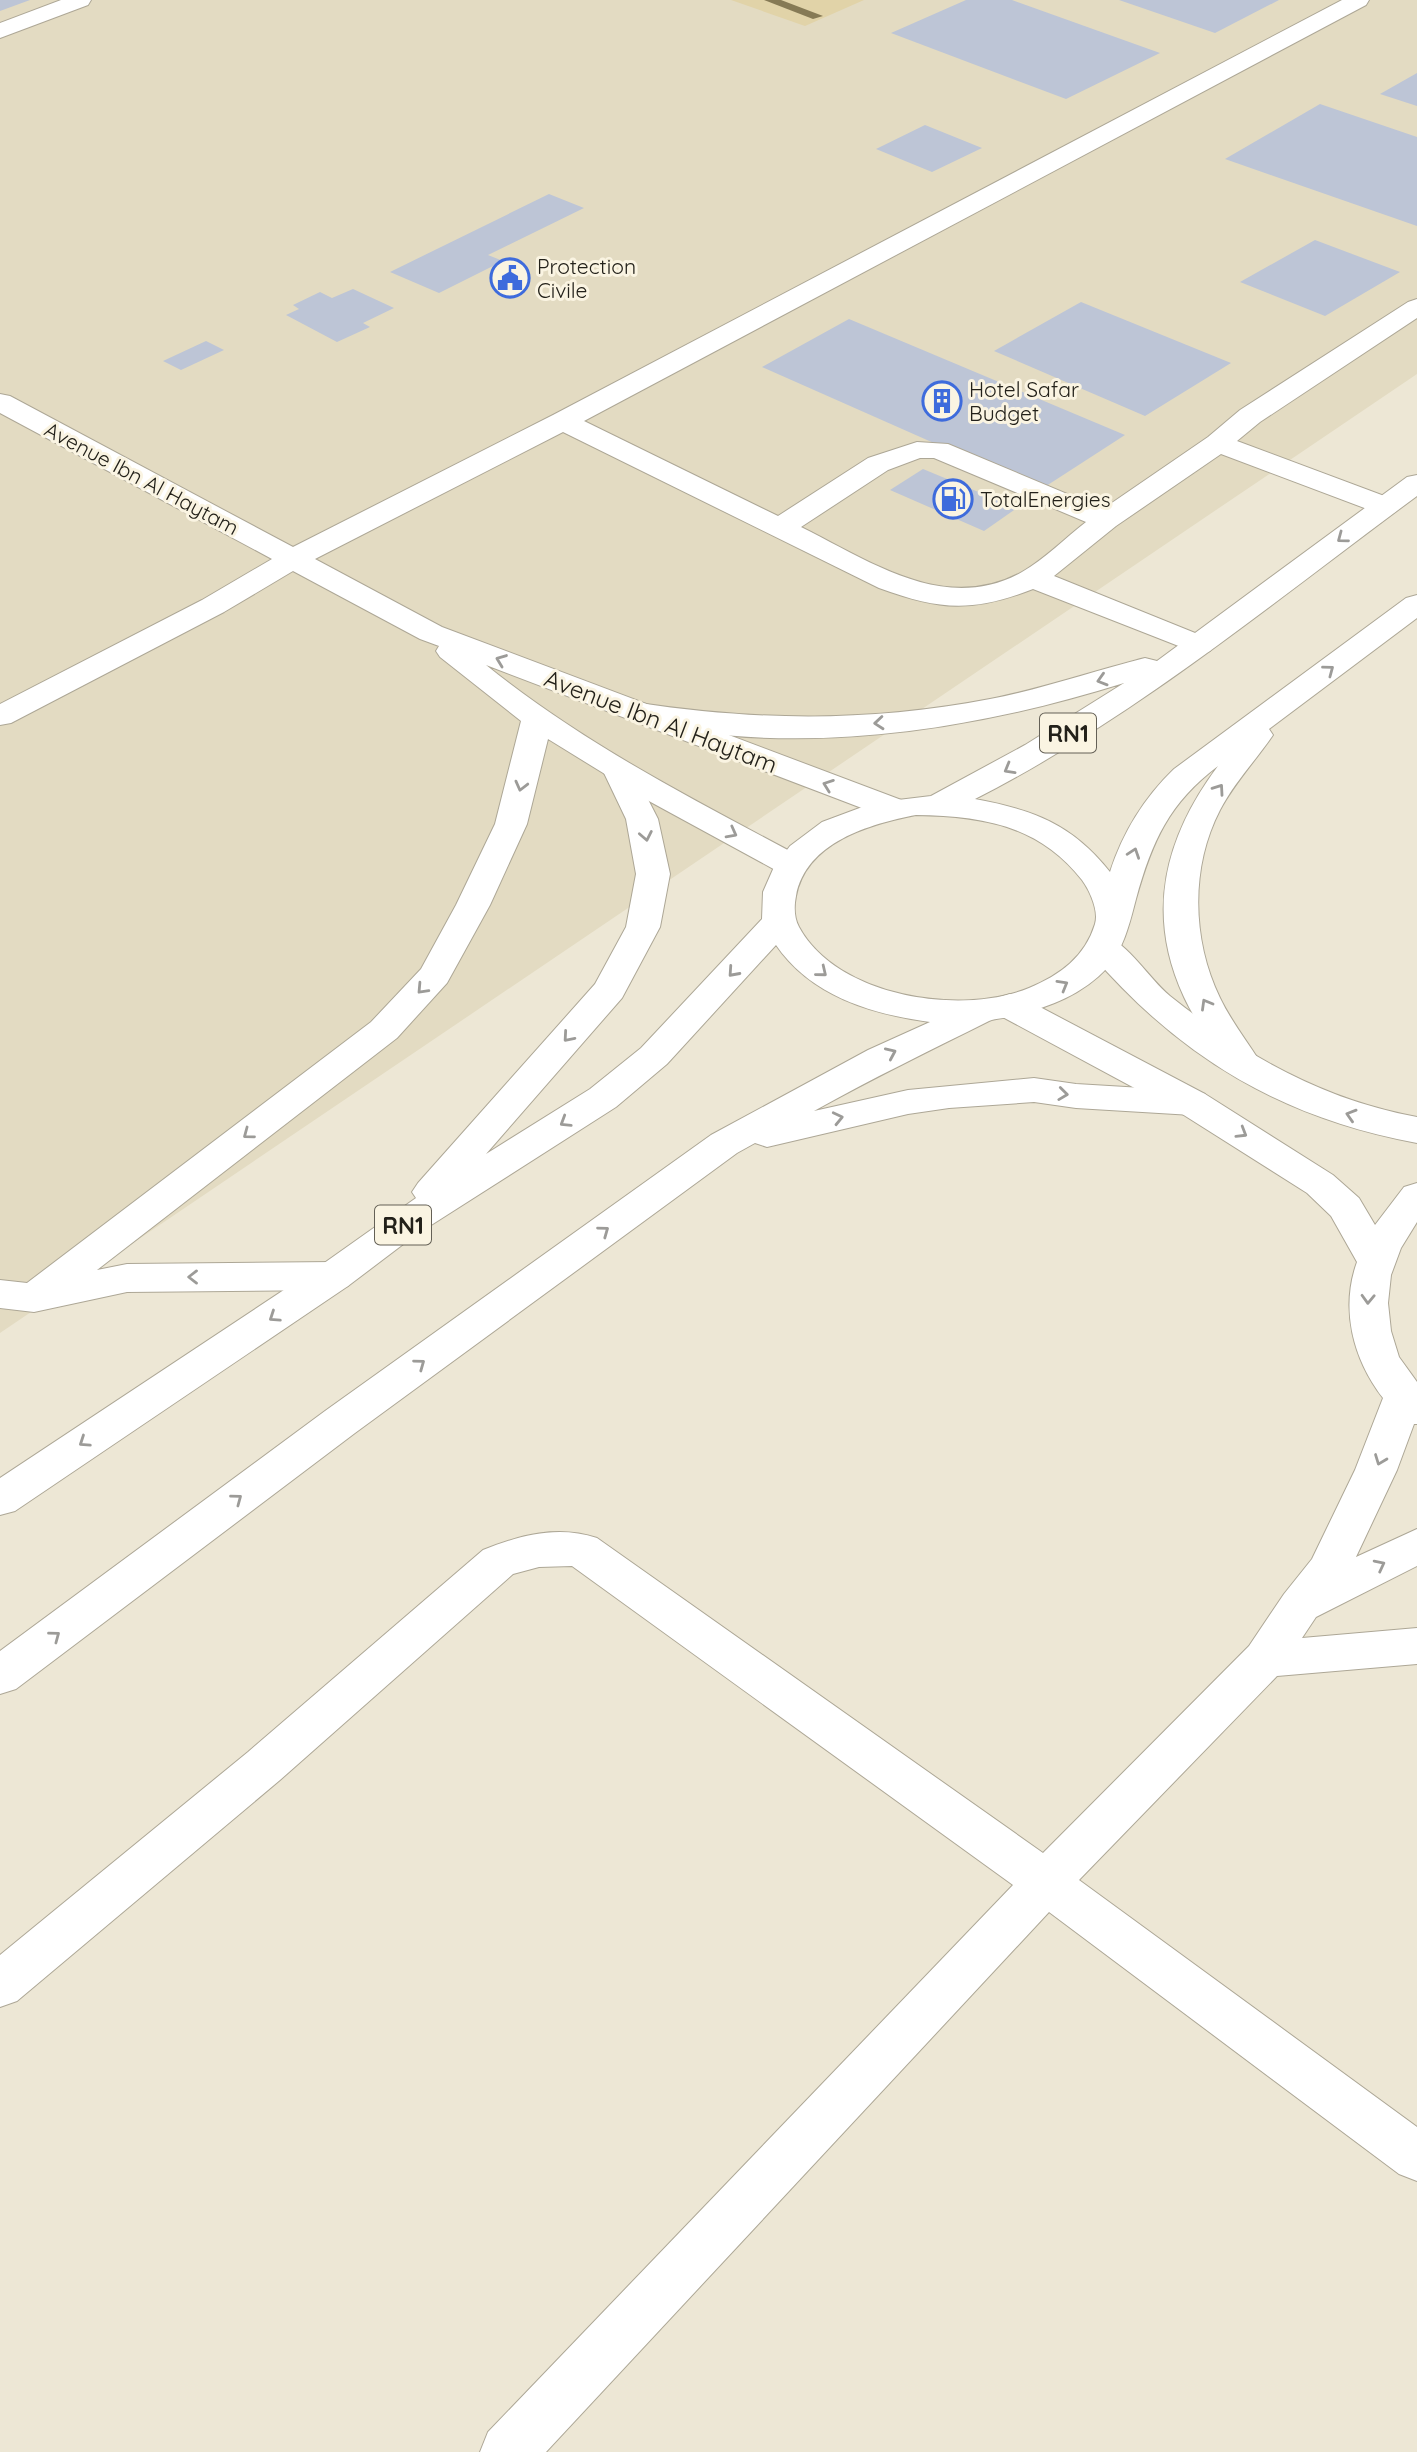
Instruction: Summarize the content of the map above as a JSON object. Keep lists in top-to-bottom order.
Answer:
{
  "streets": {
    "main road": ["Avenue Ibn Al Haytam", "RN1"]
  },
  "crossings": [
    ["Avenue Ibn Al Haytam", "RN1"]
  ],
  "places": {
    "public building": ["Protection Civile"],
    "building": ["Hotel Safar Budget"],
    "fuel station": ["TotalEnergies"]
  }
}
